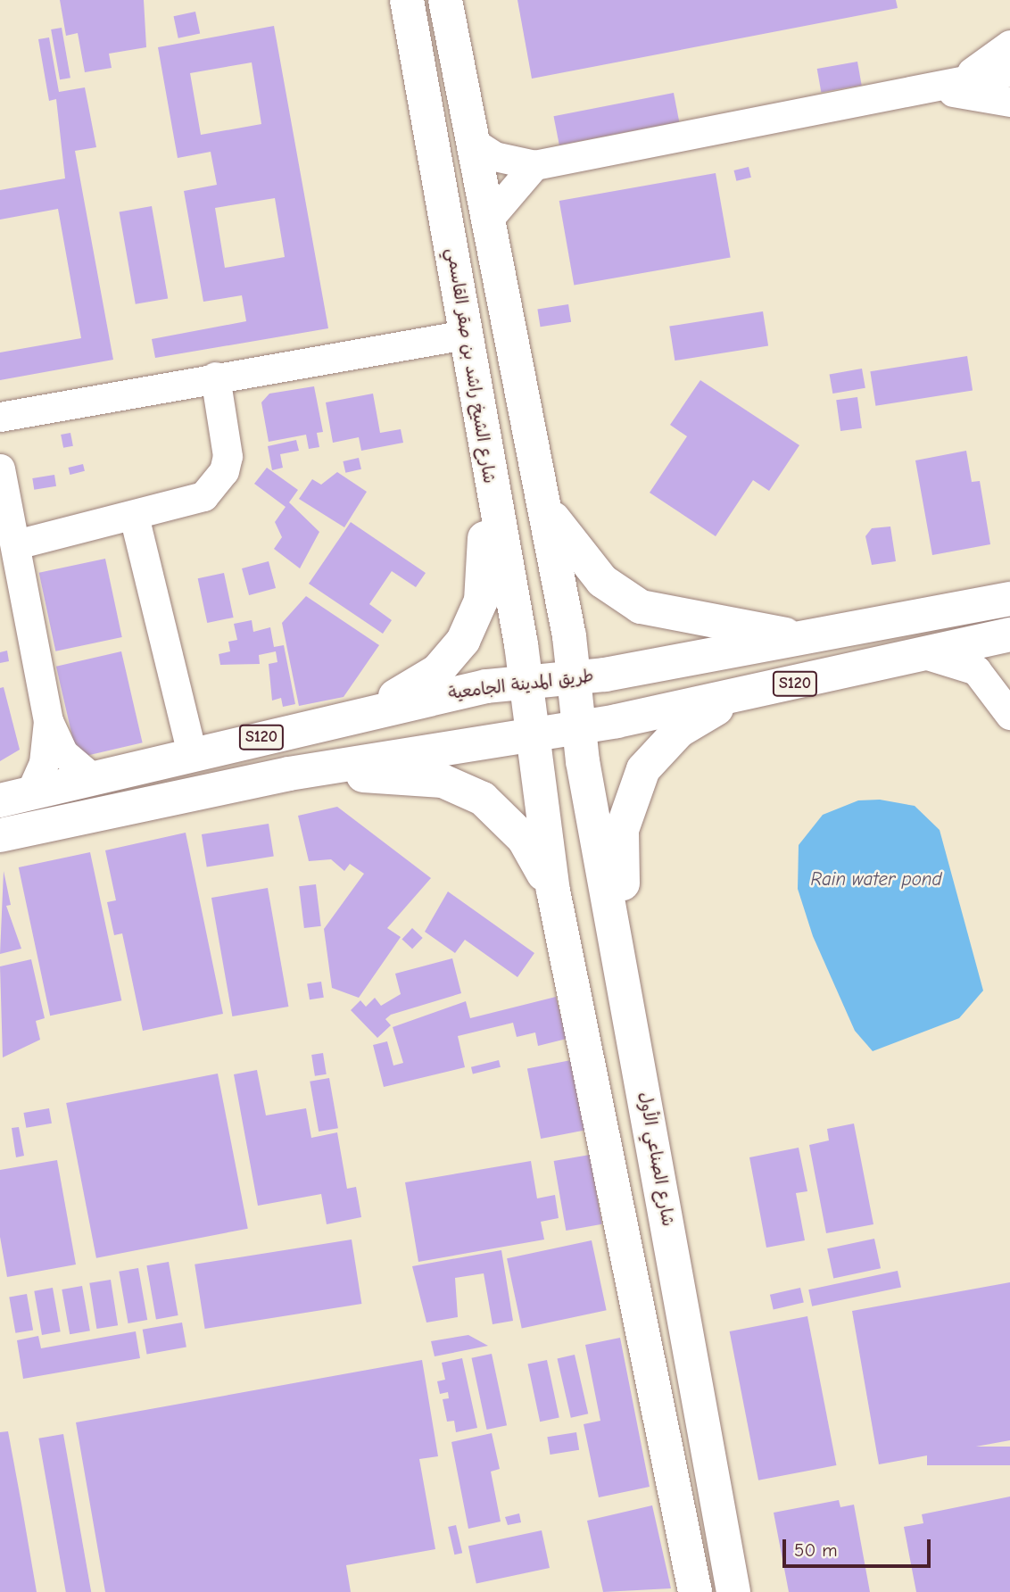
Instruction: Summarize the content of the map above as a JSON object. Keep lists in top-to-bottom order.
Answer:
{
  "streets": {
    "main road": [
      "شارع الشيخ راشد بن صقر القاسمي",
      "S120",
      "طريق المدينة الجامعية",
      "شارع الصناعي الأول"
    ]
  },
  "crossings": [
    ["شارع الشيخ راشد بن صقر القاسمي", "S120"],
    ["شارع الشيخ راشد بن صقر القاسمي", "طريق المدينة الجامعية"],
    ["S120", "شارع الصناعي الأول"]
  ],
  "water": ["Rain water pond"],
  "scale_bar": "50 m"
}
